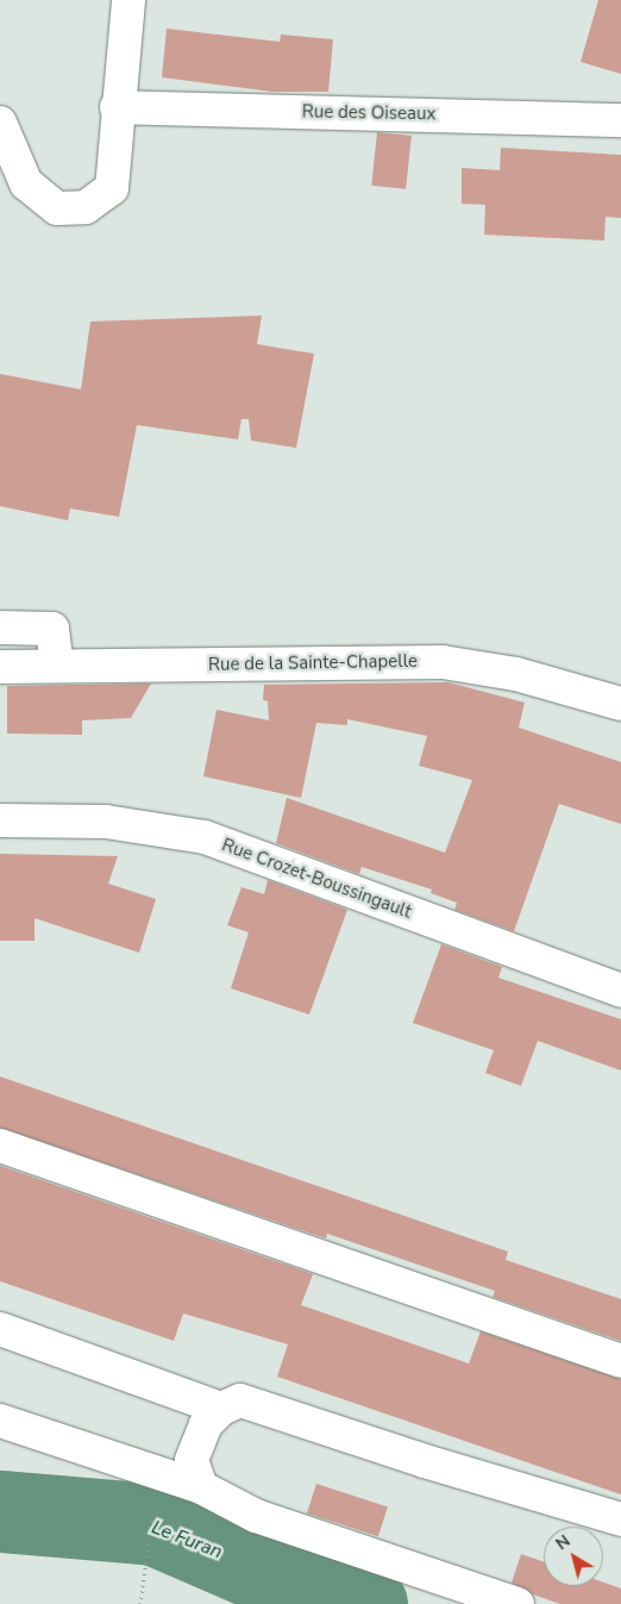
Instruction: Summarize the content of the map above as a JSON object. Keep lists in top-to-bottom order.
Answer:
{
  "streets": {
    "street": ["Rue des Oiseaux", "Rue de la Sainte-Chapelle", "Rue Crozet-Boussingault"]
  },
  "water": ["Le Furan"],
  "north": "top left"
}
